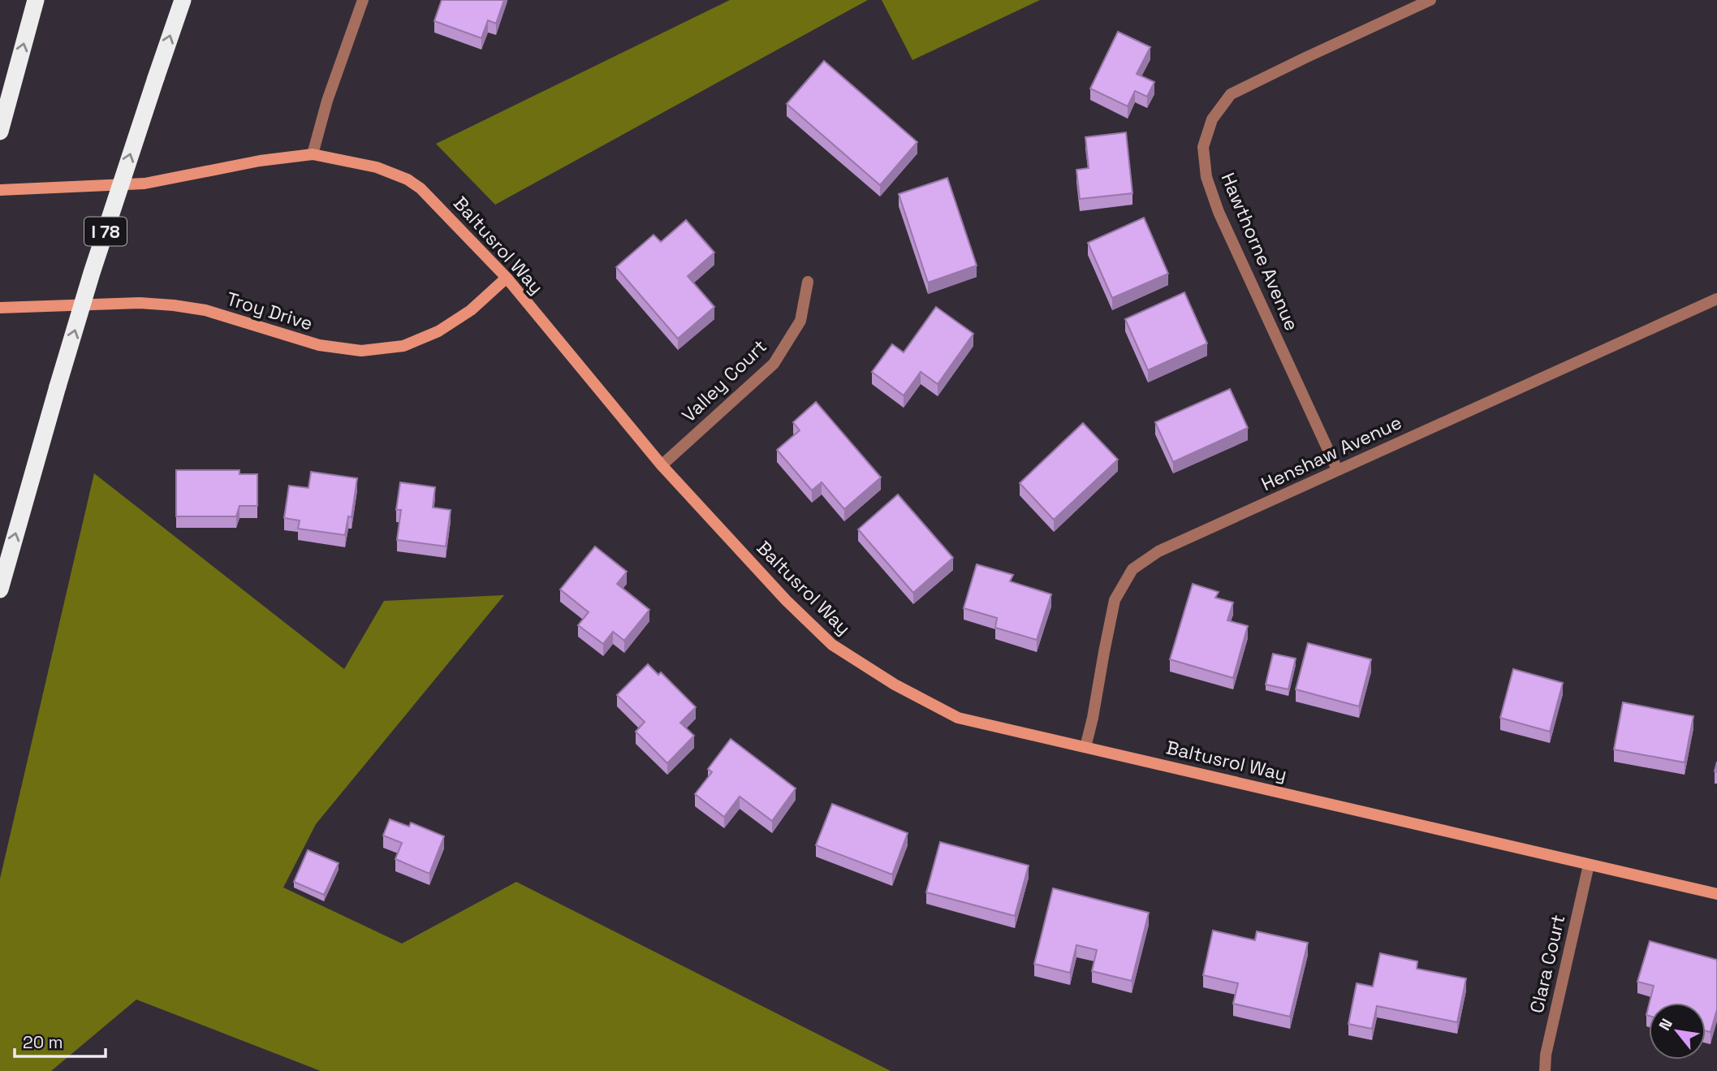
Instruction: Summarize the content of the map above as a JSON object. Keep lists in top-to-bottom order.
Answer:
{
  "streets": {
    "highway": ["I 78"],
    "street": [
      "Baltusrol Way",
      "Hawthorne Avenue",
      "Troy Drive",
      "Valley Court",
      "Henshaw Avenue",
      "Clara Court"
    ]
  },
  "crossings": [
    ["Baltusrol Way", "Troy Drive"],
    ["Baltusrol Way", "Valley Court"],
    ["Baltusrol Way", "Henshaw Avenue"],
    ["Baltusrol Way", "Clara Court"],
    ["Hawthorne Avenue", "Henshaw Avenue"]
  ],
  "scale_bar": "20 m",
  "north": "top left"
}
